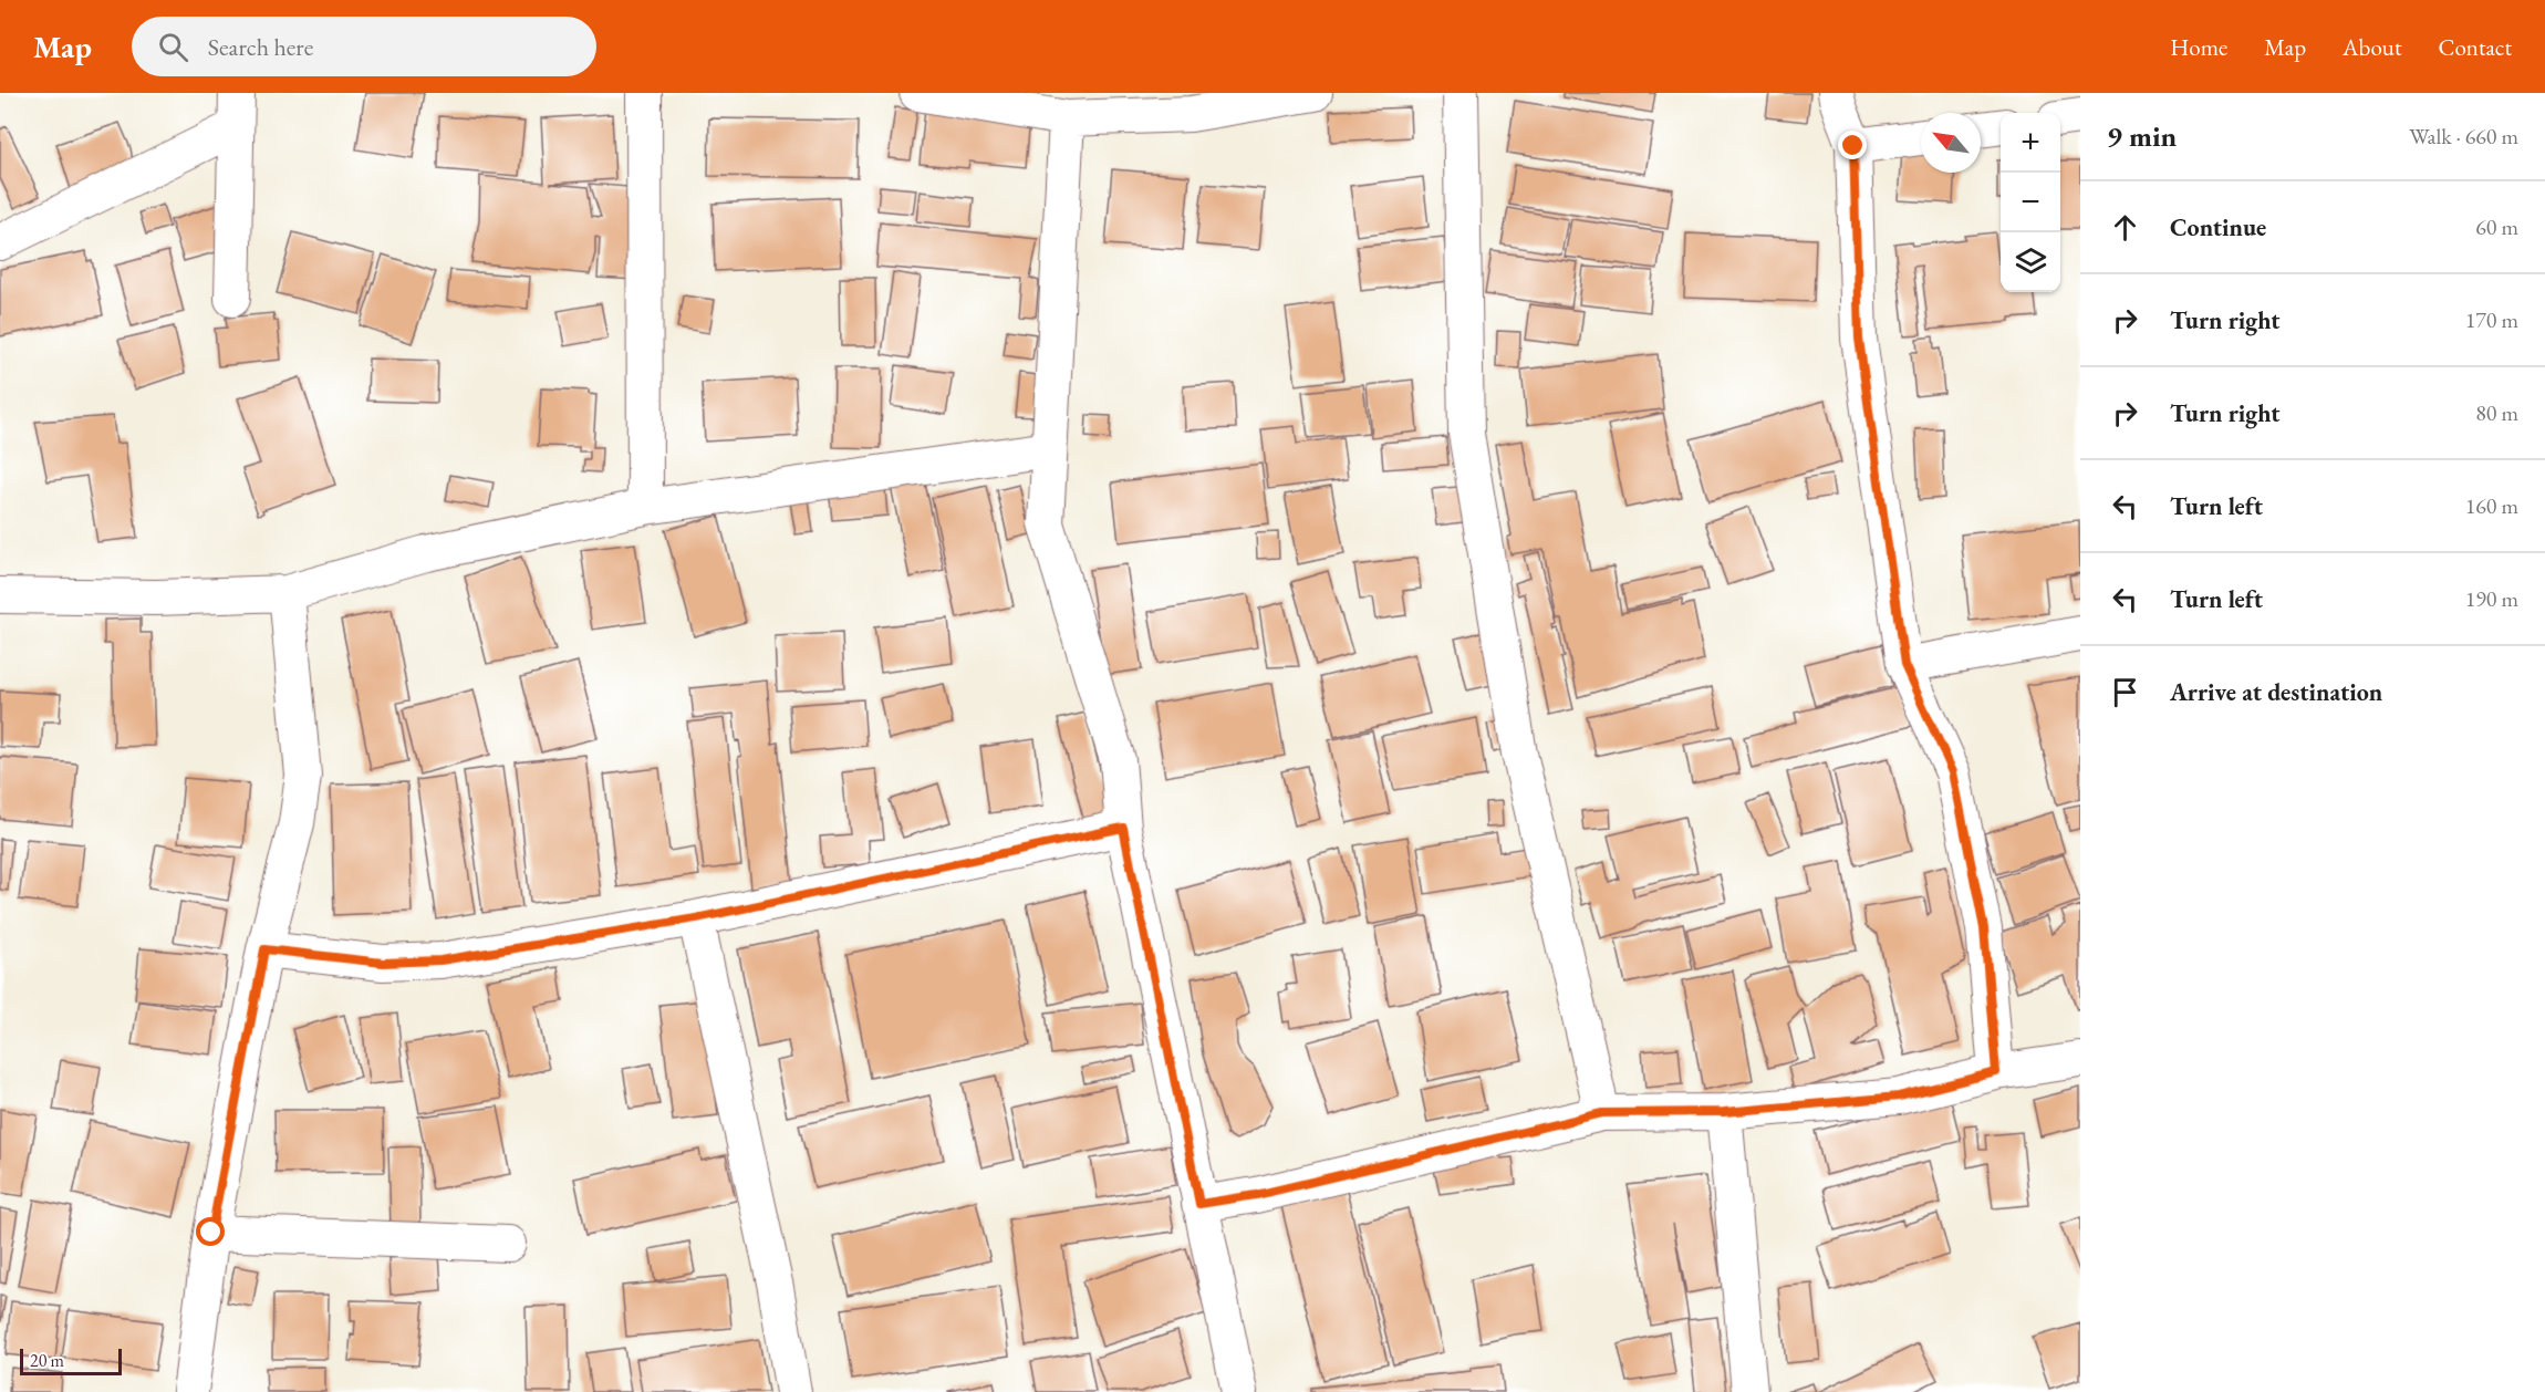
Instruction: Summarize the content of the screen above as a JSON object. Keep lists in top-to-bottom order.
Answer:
{
  "scale_bar": "20 m",
  "north": "top left",
  "page": {
    "header": "Map",
    "search": "Search here",
    "nav": [
      "Home",
      "Map",
      "About",
      "Contact"
    ],
    "heading": ["9 min", "Walk · 660 m"],
    "map_buttons": ["+", "−"],
    "list": [
      ["Continue", "60 m"],
      ["Turn right", "170 m"],
      ["Turn right", "80 m"],
      ["Turn left", "160 m"],
      ["Turn left", "190 m"],
      "Arrive at destination"
    ],
    "scale": "20 m"
  }
}
